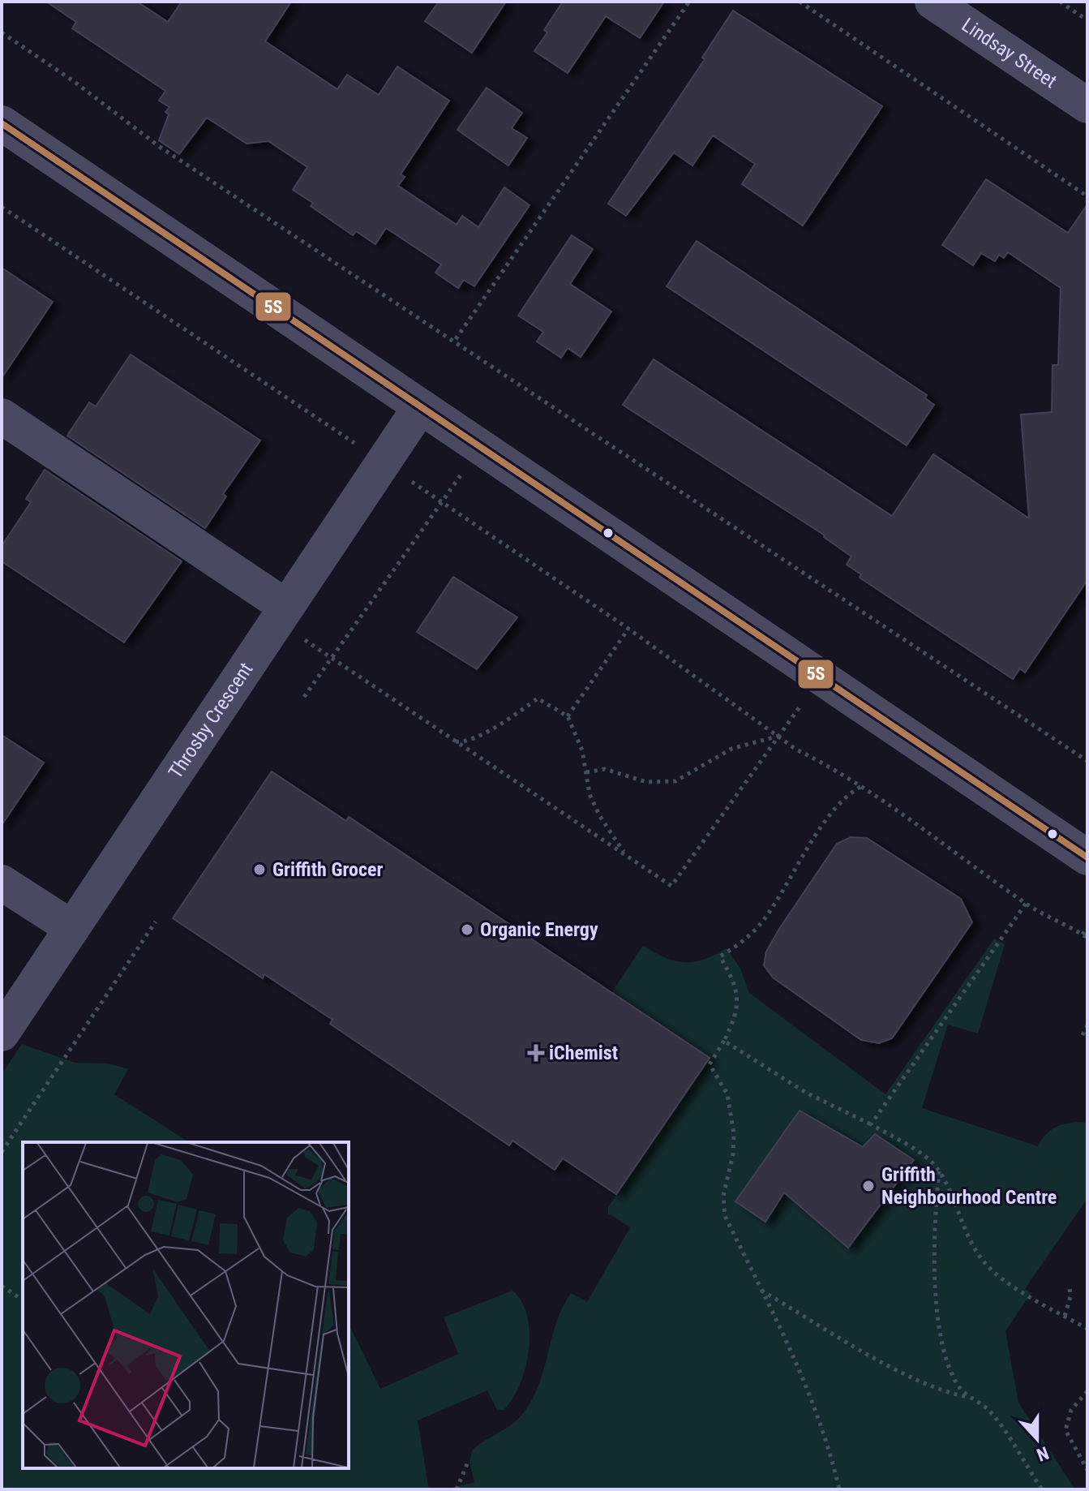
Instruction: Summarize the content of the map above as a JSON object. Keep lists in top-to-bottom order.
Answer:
{
  "streets": {
    "street": ["Lindsay Street", "Throsby Crescent"]
  },
  "places": {
    "other": ["Griffith Grocer", "Organic Energy", "Griffith Neighbourhood Centre"],
    "health": ["iChemist"]
  },
  "lines": ["transit line 5S"],
  "north": "bottom"
}
